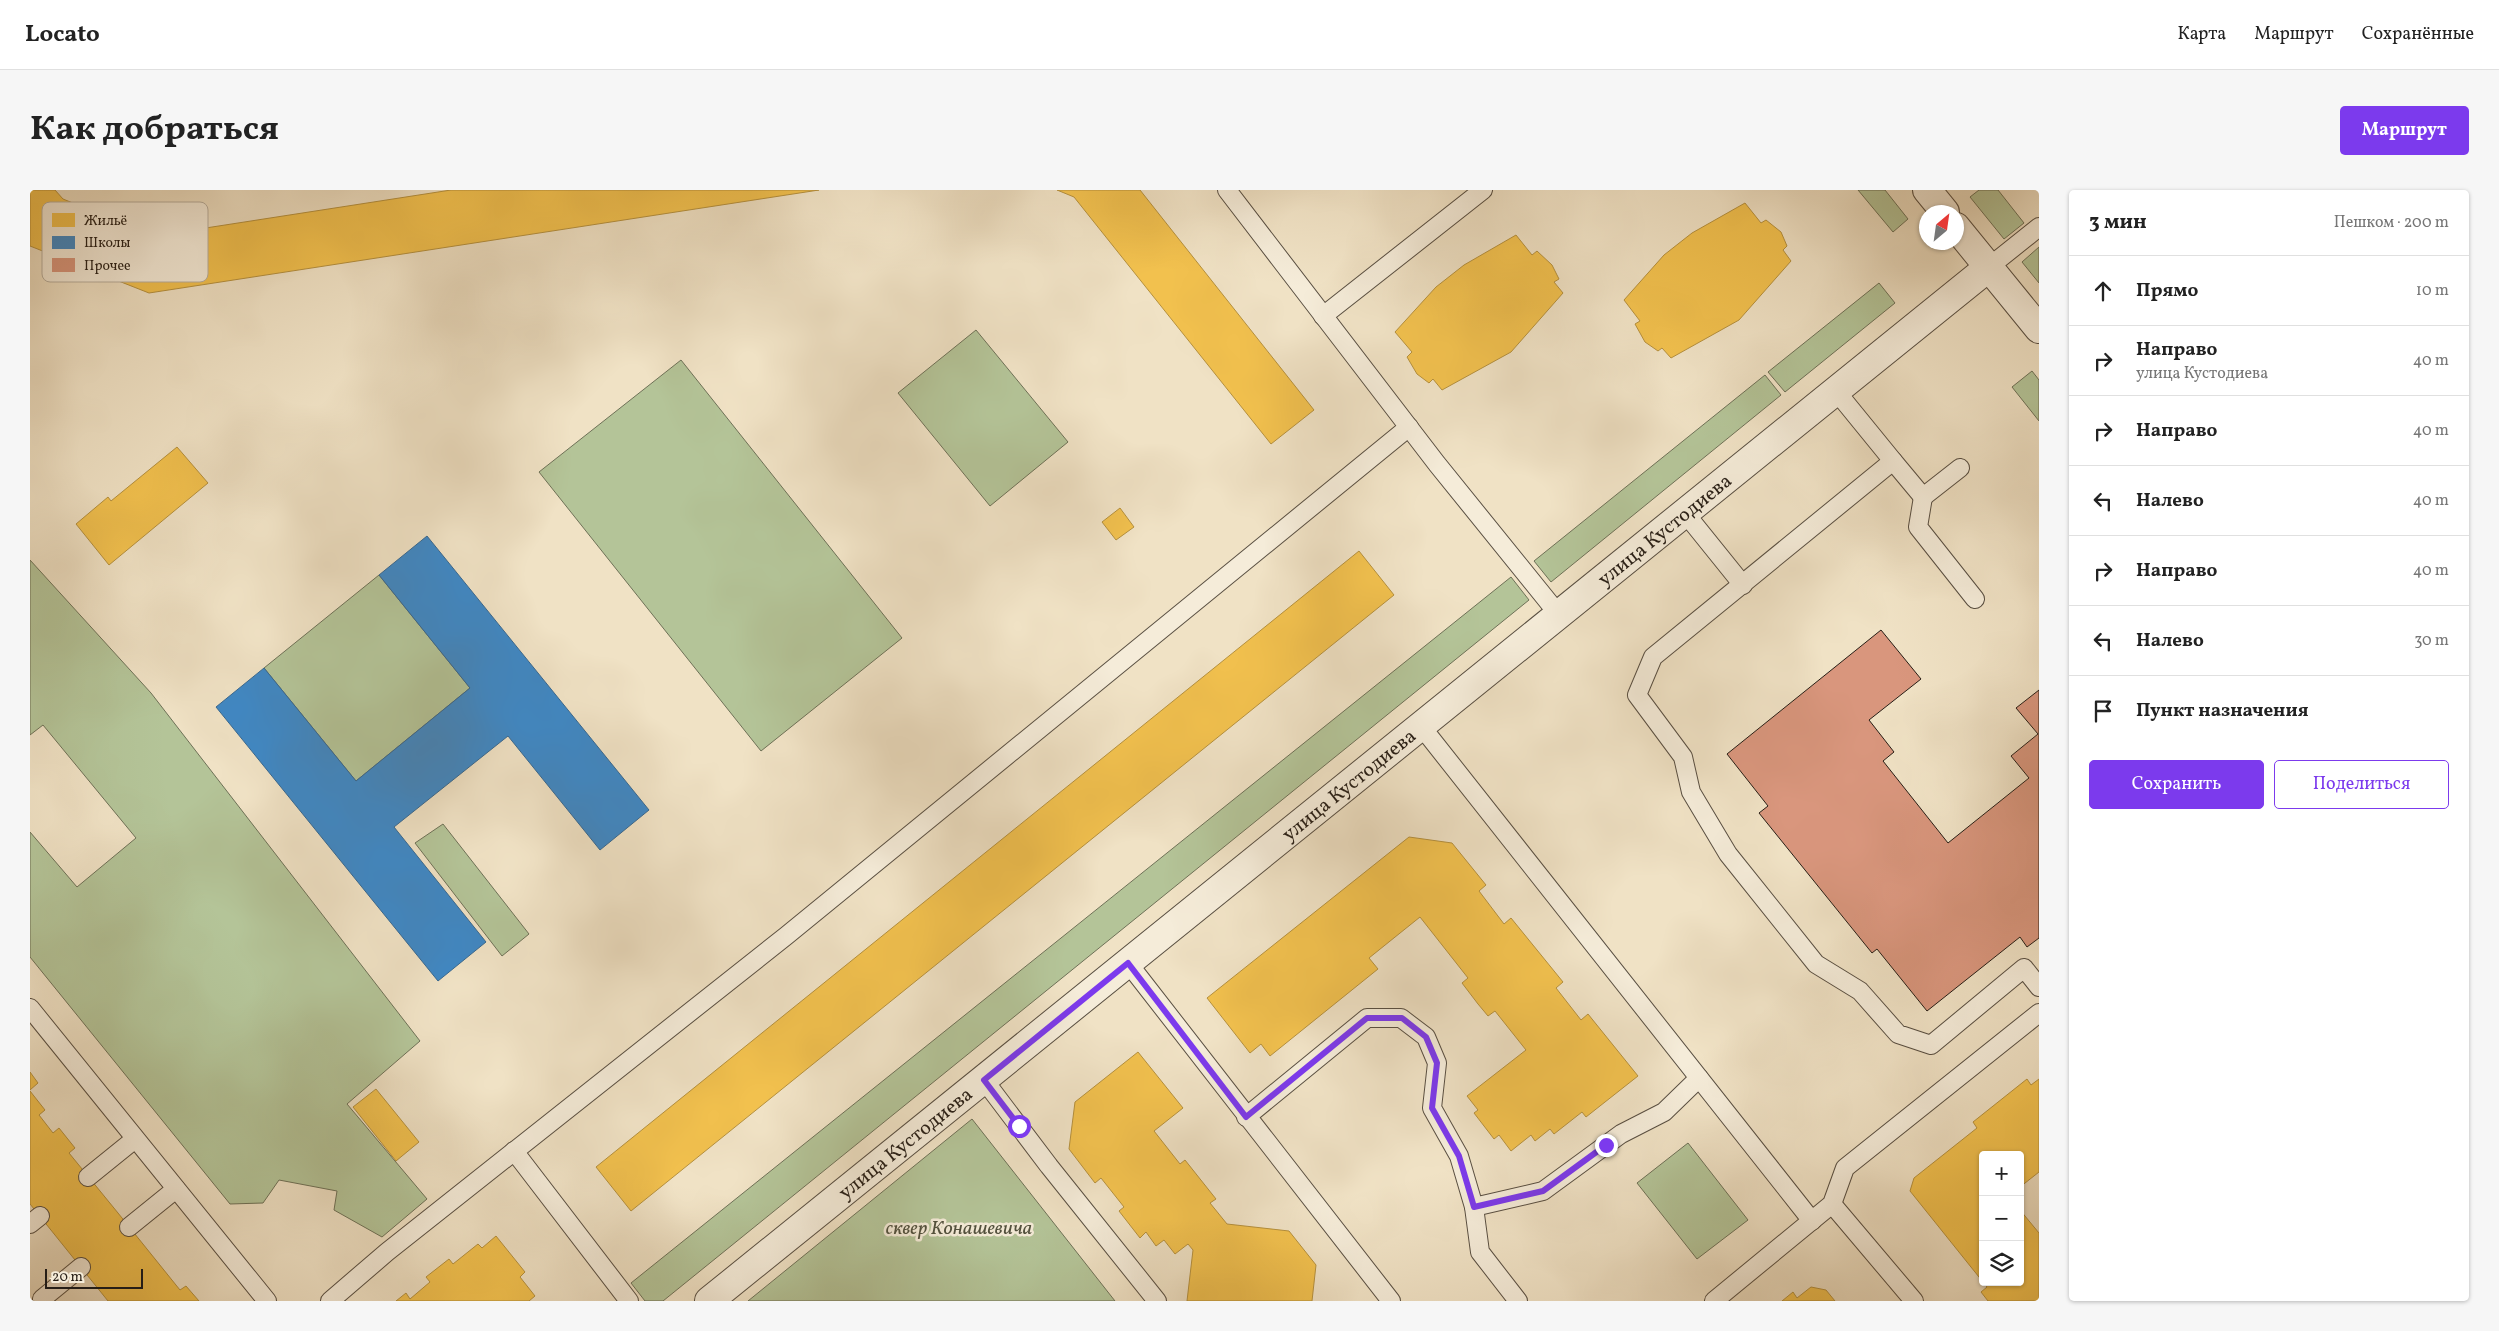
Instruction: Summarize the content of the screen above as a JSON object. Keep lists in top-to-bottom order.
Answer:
{
  "streets": {
    "street": ["улица Кустодиева"]
  },
  "parks": ["сквер Конашевича"],
  "legend": ["Жильё", "Школы", "Прочее"],
  "scale_bar": "20 m",
  "north": "top right",
  "page": {
    "header": "Locato",
    "nav": ["Карта", "Маршрут", "Сохранённые"],
    "title": "Как добраться",
    "buttons": [
      "Маршрут",
      ["Сохранить", "Поделиться"]
    ],
    "heading": ["3 мин", "Пешком · 200 m"],
    "list": [
      ["Прямо", "10 m"],
      ["Направо", "улица Кустодиева", "40 m"],
      ["Направо", "40 m"],
      ["Налево", "40 m"],
      ["Направо", "40 m"],
      ["Налево", "30 m"],
      "Пункт назначения"
    ],
    "map_buttons": ["+", "−"],
    "scale": "20 m"
  }
}
